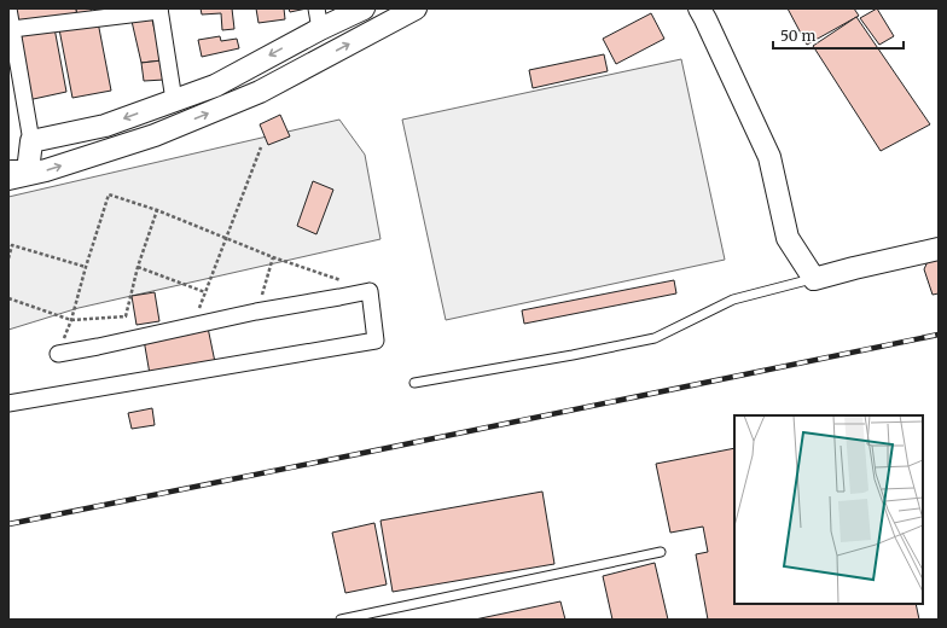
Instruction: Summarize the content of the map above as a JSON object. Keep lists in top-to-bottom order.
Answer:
{
  "scale_bar": "50 m"
}
